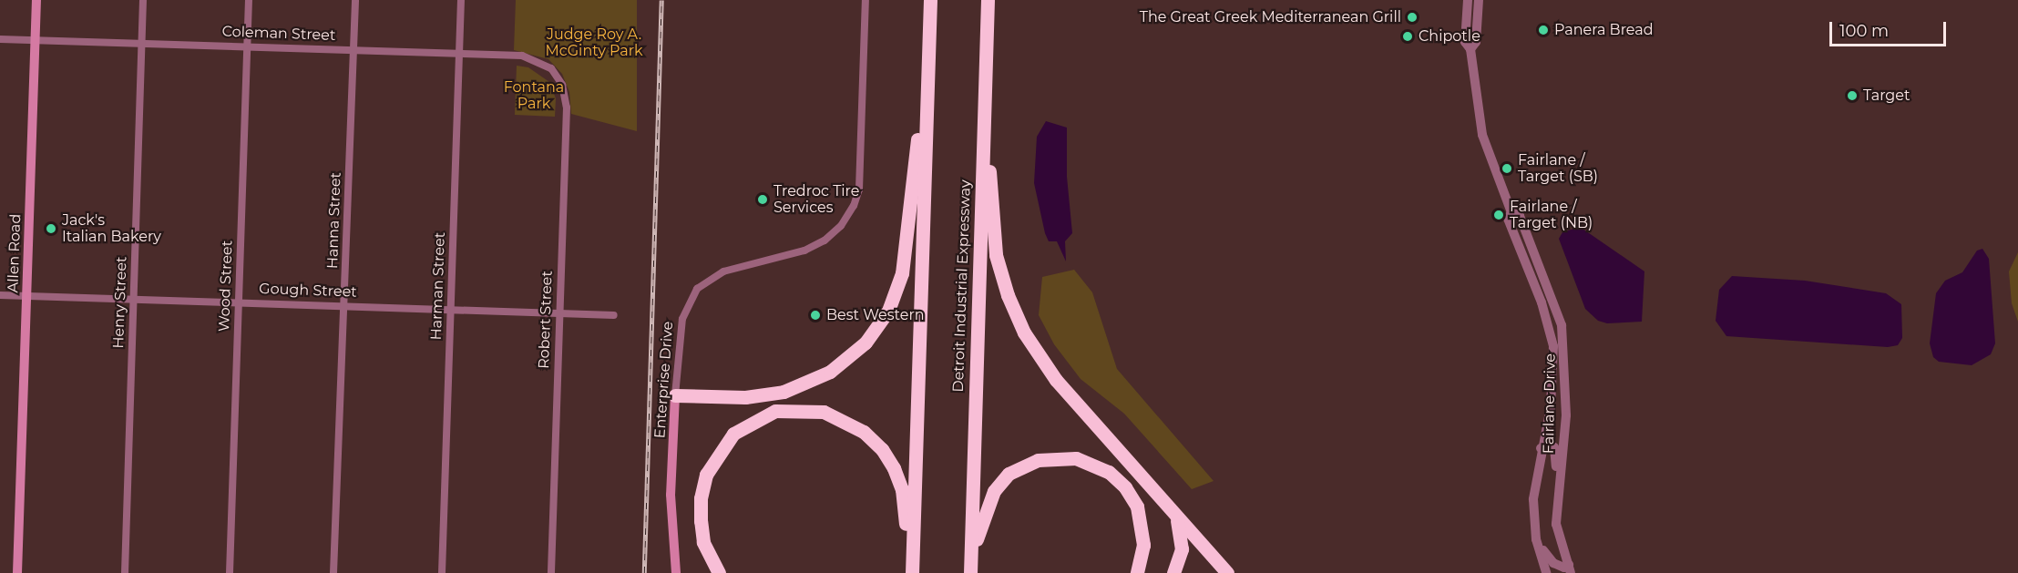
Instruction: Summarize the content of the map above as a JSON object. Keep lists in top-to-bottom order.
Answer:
{
  "streets": {
    "highway": ["Detroit Industrial Expressway"],
    "main road": ["Allen Road", "Enterprise Drive"],
    "street": [
      "Coleman Street",
      "Hanna Street",
      "Wood Street",
      "Harman Street",
      "Gough Street",
      "Henry Street",
      "Robert Street",
      "Fairlane Drive"
    ]
  },
  "crossings": [
    ["Coleman Street", "Hanna Street"],
    ["Coleman Street", "Allen Road"],
    ["Coleman Street", "Wood Street"],
    ["Coleman Street", "Harman Street"],
    ["Coleman Street", "Henry Street"],
    ["Coleman Street", "Robert Street"],
    ["Hanna Street", "Gough Street"],
    ["Allen Road", "Gough Street"],
    ["Wood Street", "Gough Street"],
    ["Harman Street", "Gough Street"],
    ["Gough Street", "Henry Street"],
    ["Gough Street", "Robert Street"]
  ],
  "parks": ["Judge Roy A. McGinty Park", "Fontana Park"],
  "places": [
    "The Great Greek Mediterranean Grill",
    "Panera Bread",
    "Chipotle",
    "Target",
    "Fairlane / Target (SB)",
    "Tredroc Tire Services",
    "Fairlane / Target (NB)",
    "Jack's Italian Bakery",
    "Best Western"
  ],
  "scale_bar": "100 m"
}
